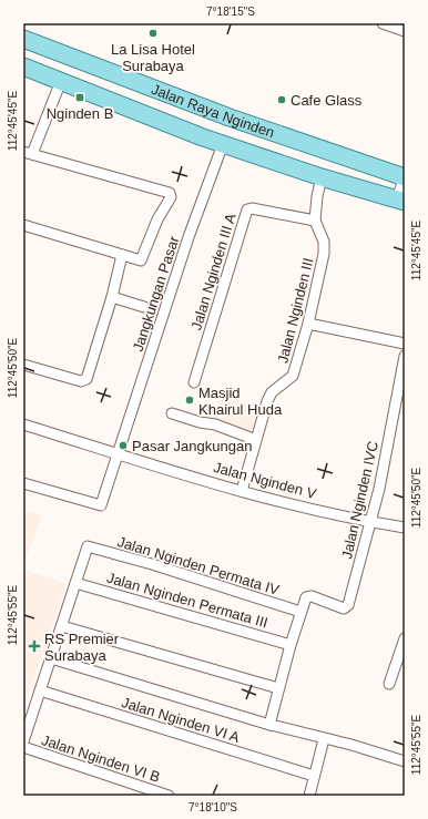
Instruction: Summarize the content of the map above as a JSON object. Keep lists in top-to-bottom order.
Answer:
{
  "streets": {
    "main road": ["Jalan Raya Nginden"],
    "street": [
      "Jalan Nginden III A",
      "Jangkungan Pasar",
      "Jalan Nginden III",
      "Jalan Nginden V",
      "Jalan Nginden IVC",
      "Jalan Nginden Permata IV",
      "Jalan Nginden Permata III",
      "Jalan Nginden VI A",
      "Jalan Nginden VI B"
    ]
  },
  "crossings": [
    ["Jalan Raya Nginden", "Jangkungan Pasar"],
    ["Jalan Raya Nginden", "Jalan Nginden III"],
    ["Jalan Nginden III A", "Jalan Nginden III"],
    ["Jangkungan Pasar", "Jalan Nginden V"],
    ["Jalan Nginden III", "Jalan Nginden V"],
    ["Jalan Nginden V", "Jalan Nginden IVC"],
    ["Jalan Nginden IVC", "Jalan Nginden Permata IV"],
    ["Jalan Nginden Permata IV", "Jalan Nginden Permata III"]
  ],
  "places": {
    "other": [
      "La Lisa Hotel Surabaya",
      "Cafe Glass",
      "Masjid Khairul Huda",
      "Pasar Jangkungan"
    ],
    "transit": ["Nginden B"],
    "health": ["RS Premier Surabaya"]
  },
  "coordinates": [
    "7°18'15\"S",
    "112°45'45\"E",
    "112°45'50\"E",
    "112°45'55\"E",
    "7°18'10\"S"
  ]
}
